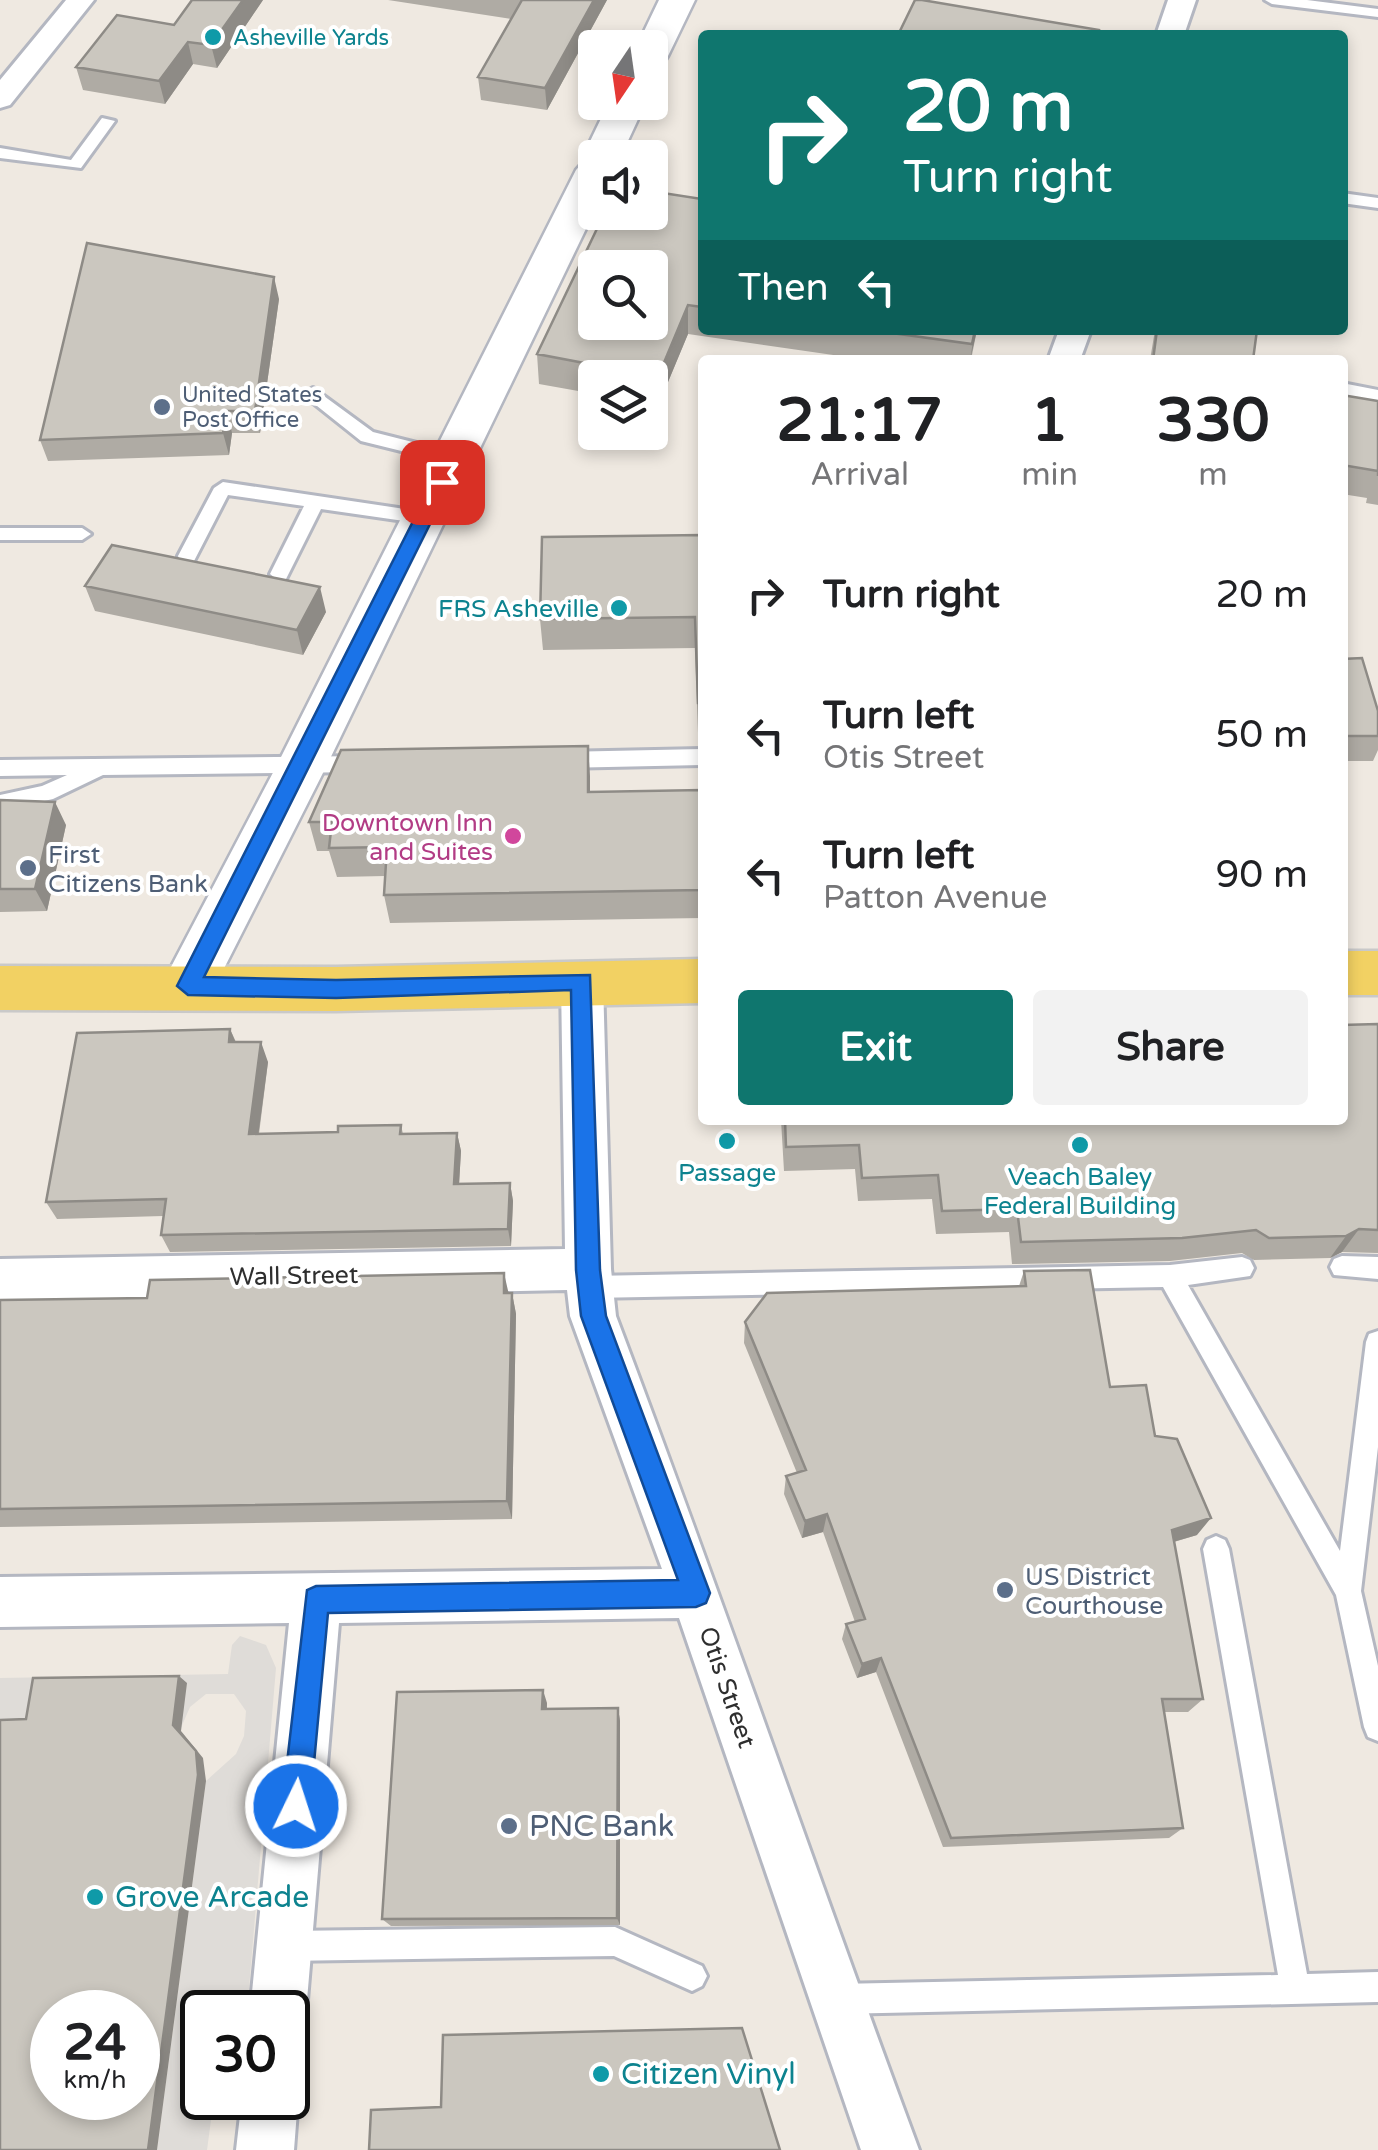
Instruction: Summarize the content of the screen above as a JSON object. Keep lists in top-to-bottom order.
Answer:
{
  "streets": {
    "street": ["Wall Street", "Otis Street"]
  },
  "crossings": [
    ["Wall Street", "Otis Street"]
  ],
  "places": [
    "Asheville Yards",
    "United States Post Office",
    "FRS Asheville",
    "Downtown Inn and Suites",
    "First Citizens Bank",
    "Passage",
    "Veach Baley Federal Building",
    "US District Courthouse",
    "PNC Bank",
    "Grove Arcade",
    "Citizen Vinyl"
  ],
  "north": "bottom",
  "page": {
    "turn": ["20 m", "Turn right"],
    "then": "Then",
    "eta": [
      "21:17",
      "Arrival",
      "1",
      "min",
      "330",
      "m"
    ],
    "list": [
      {
        "name": "Turn right",
        "value": "20 m"
      },
      {
        "name": "Turn left",
        "note": "Otis Street",
        "value": "50 m"
      },
      {
        "name": "Turn left",
        "note": "Patton Avenue",
        "value": "90 m"
      }
    ],
    "buttons": ["Exit", "Share"],
    "speed": "24 km/h",
    "limit": "30"
  }
}
